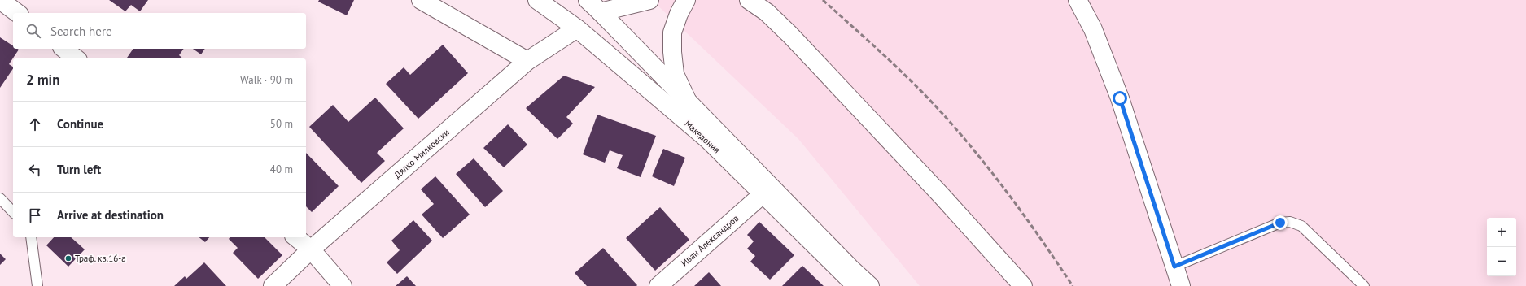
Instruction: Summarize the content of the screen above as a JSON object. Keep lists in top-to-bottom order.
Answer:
{
  "streets": {
    "street": ["Македония", "Дялко Милковски", "Иван Александров"]
  },
  "crossings": [
    ["Македония", "Дялко Милковски"],
    ["Македония", "Иван Александров"]
  ],
  "places": ["Траф. кв.16-а"],
  "page": {
    "search": "Search here",
    "heading": ["2 min", "Walk · 90 m"],
    "list": [
      ["Continue", "50 m"],
      ["Turn left", "40 m"],
      "Arrive at destination"
    ],
    "map_buttons": ["+", "−"]
  }
}
